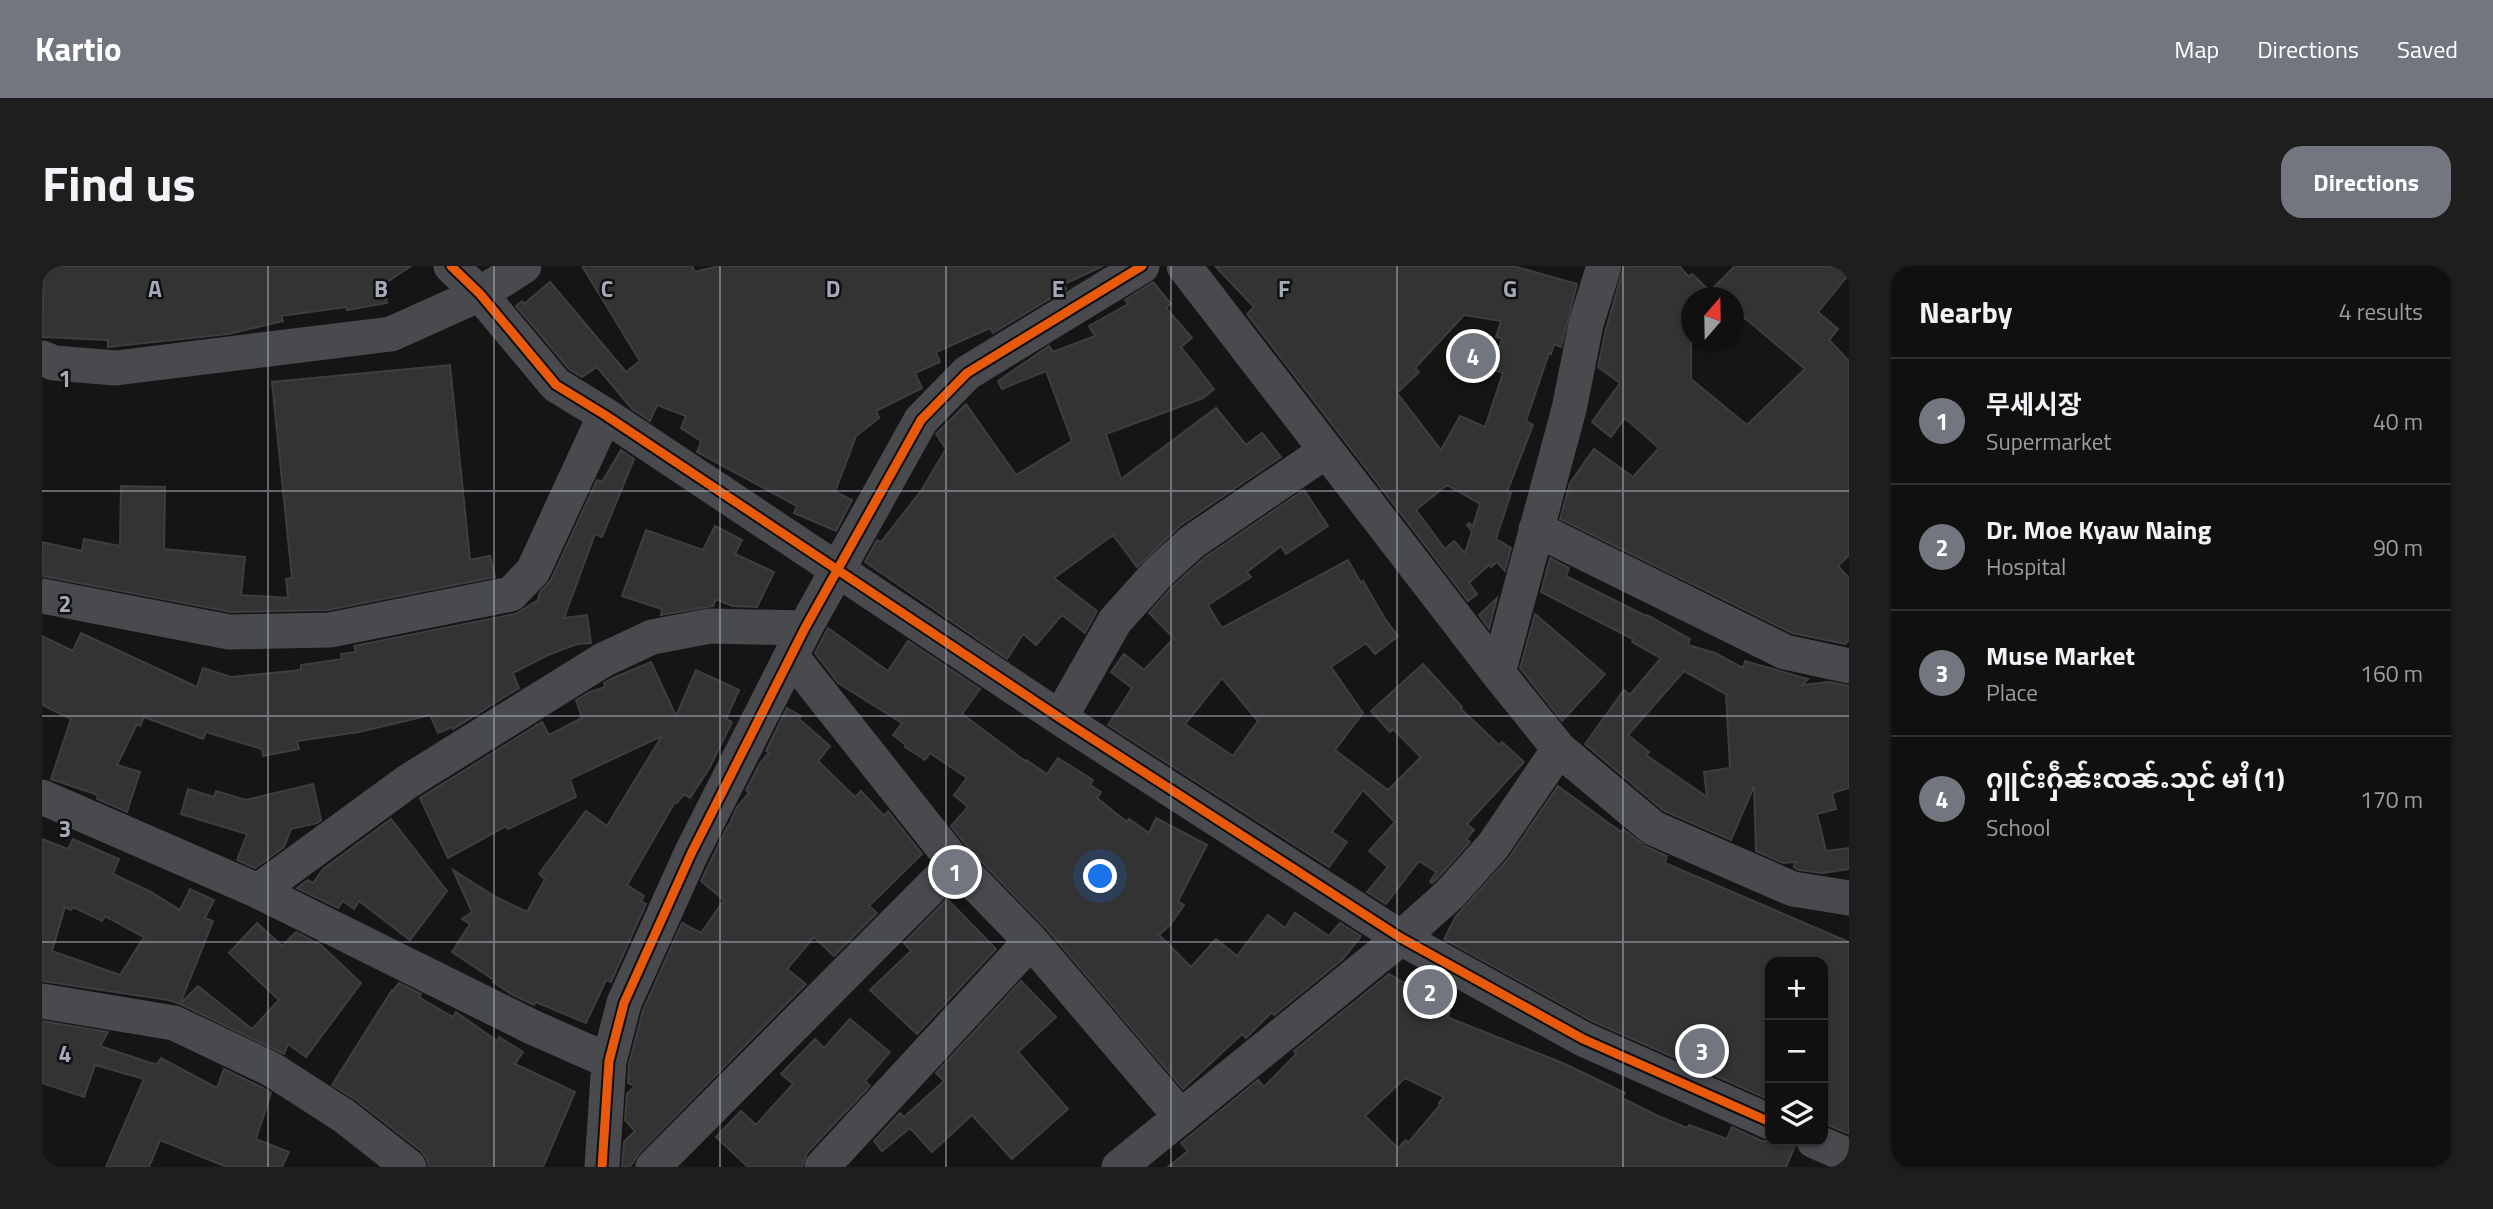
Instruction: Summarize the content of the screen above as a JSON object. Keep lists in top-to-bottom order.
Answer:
{
  "north": "top",
  "page": {
    "header": "Kartio",
    "nav": ["Map", "Directions", "Saved"],
    "title": "Find us",
    "buttons": "Directions",
    "heading": ["Nearby", "4 results"],
    "pins": [
      "4",
      "1",
      "2",
      "3"
    ],
    "list": [
      {
        "mark": "1",
        "name": "무세시장",
        "note": "Supermarket",
        "value": "40 m"
      },
      {
        "mark": "2",
        "name": "Dr. Moe Kyaw Naing",
        "note": "Hospital",
        "value": "90 m"
      },
      {
        "mark": "3",
        "name": "Muse Market",
        "note": "Place",
        "value": "160 m"
      },
      {
        "mark": "4",
        "name": "ႁူင်းႁဵၼ်းၸၼ်ႉသုင် မၢႆ (1)",
        "note": "School",
        "value": "170 m"
      }
    ],
    "map_buttons": ["+", "−"]
  },
  "grid": {
    "columns": [
      "A",
      "B",
      "C",
      "D",
      "E",
      "F",
      "G"
    ],
    "rows": [
      "1",
      "2",
      "3",
      "4"
    ]
  }
}
